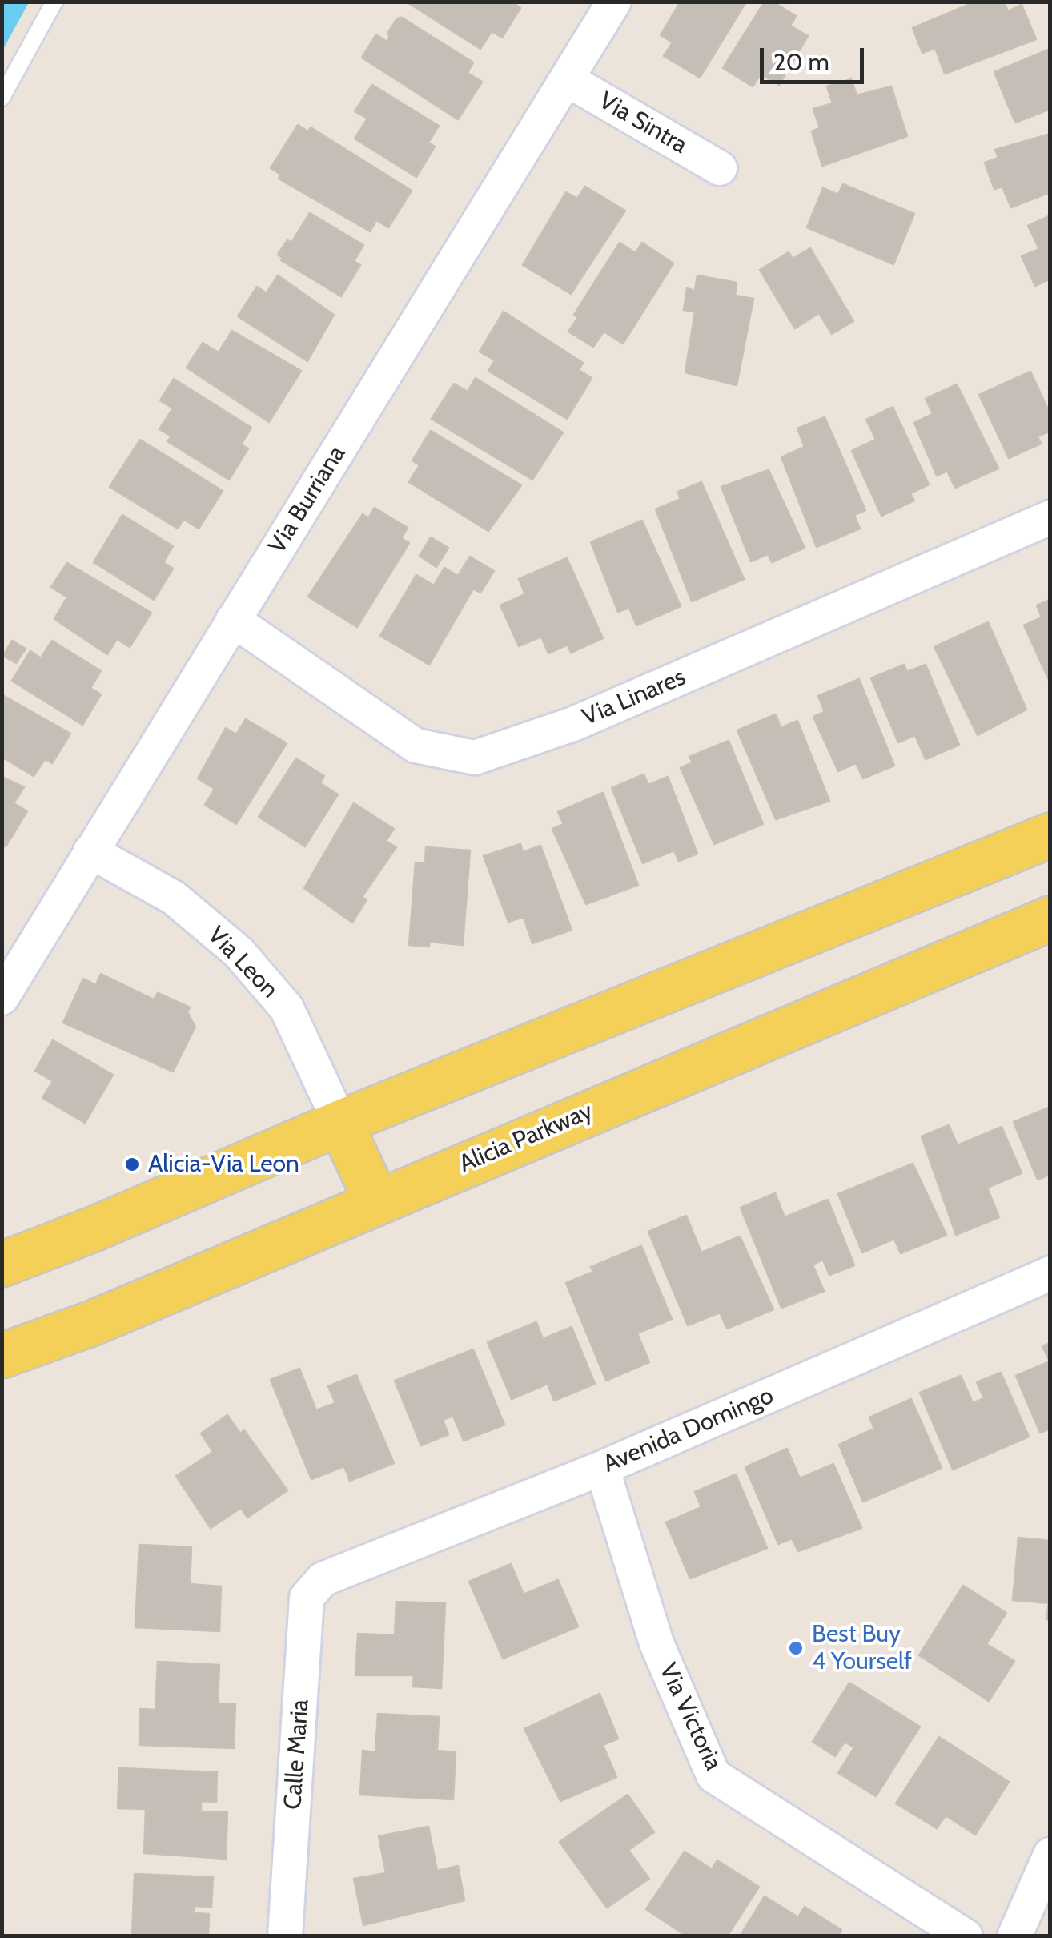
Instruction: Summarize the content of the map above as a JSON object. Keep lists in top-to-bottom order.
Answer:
{
  "streets": {
    "main road": ["Alicia Parkway"],
    "street": [
      "Via Sintra",
      "Via Burriana",
      "Via Linares",
      "Via Leon",
      "Avenida Domingo",
      "Via Victoria",
      "Calle Maria"
    ]
  },
  "crossings": [
    ["Via Sintra", "Via Burriana"],
    ["Via Burriana", "Via Linares"],
    ["Via Burriana", "Via Leon"],
    ["Avenida Domingo", "Via Victoria"],
    ["Avenida Domingo", "Calle Maria"]
  ],
  "places": ["Alicia-Via Leon", "Best Buy 4 Yourself"],
  "scale_bar": "20 m"
}
